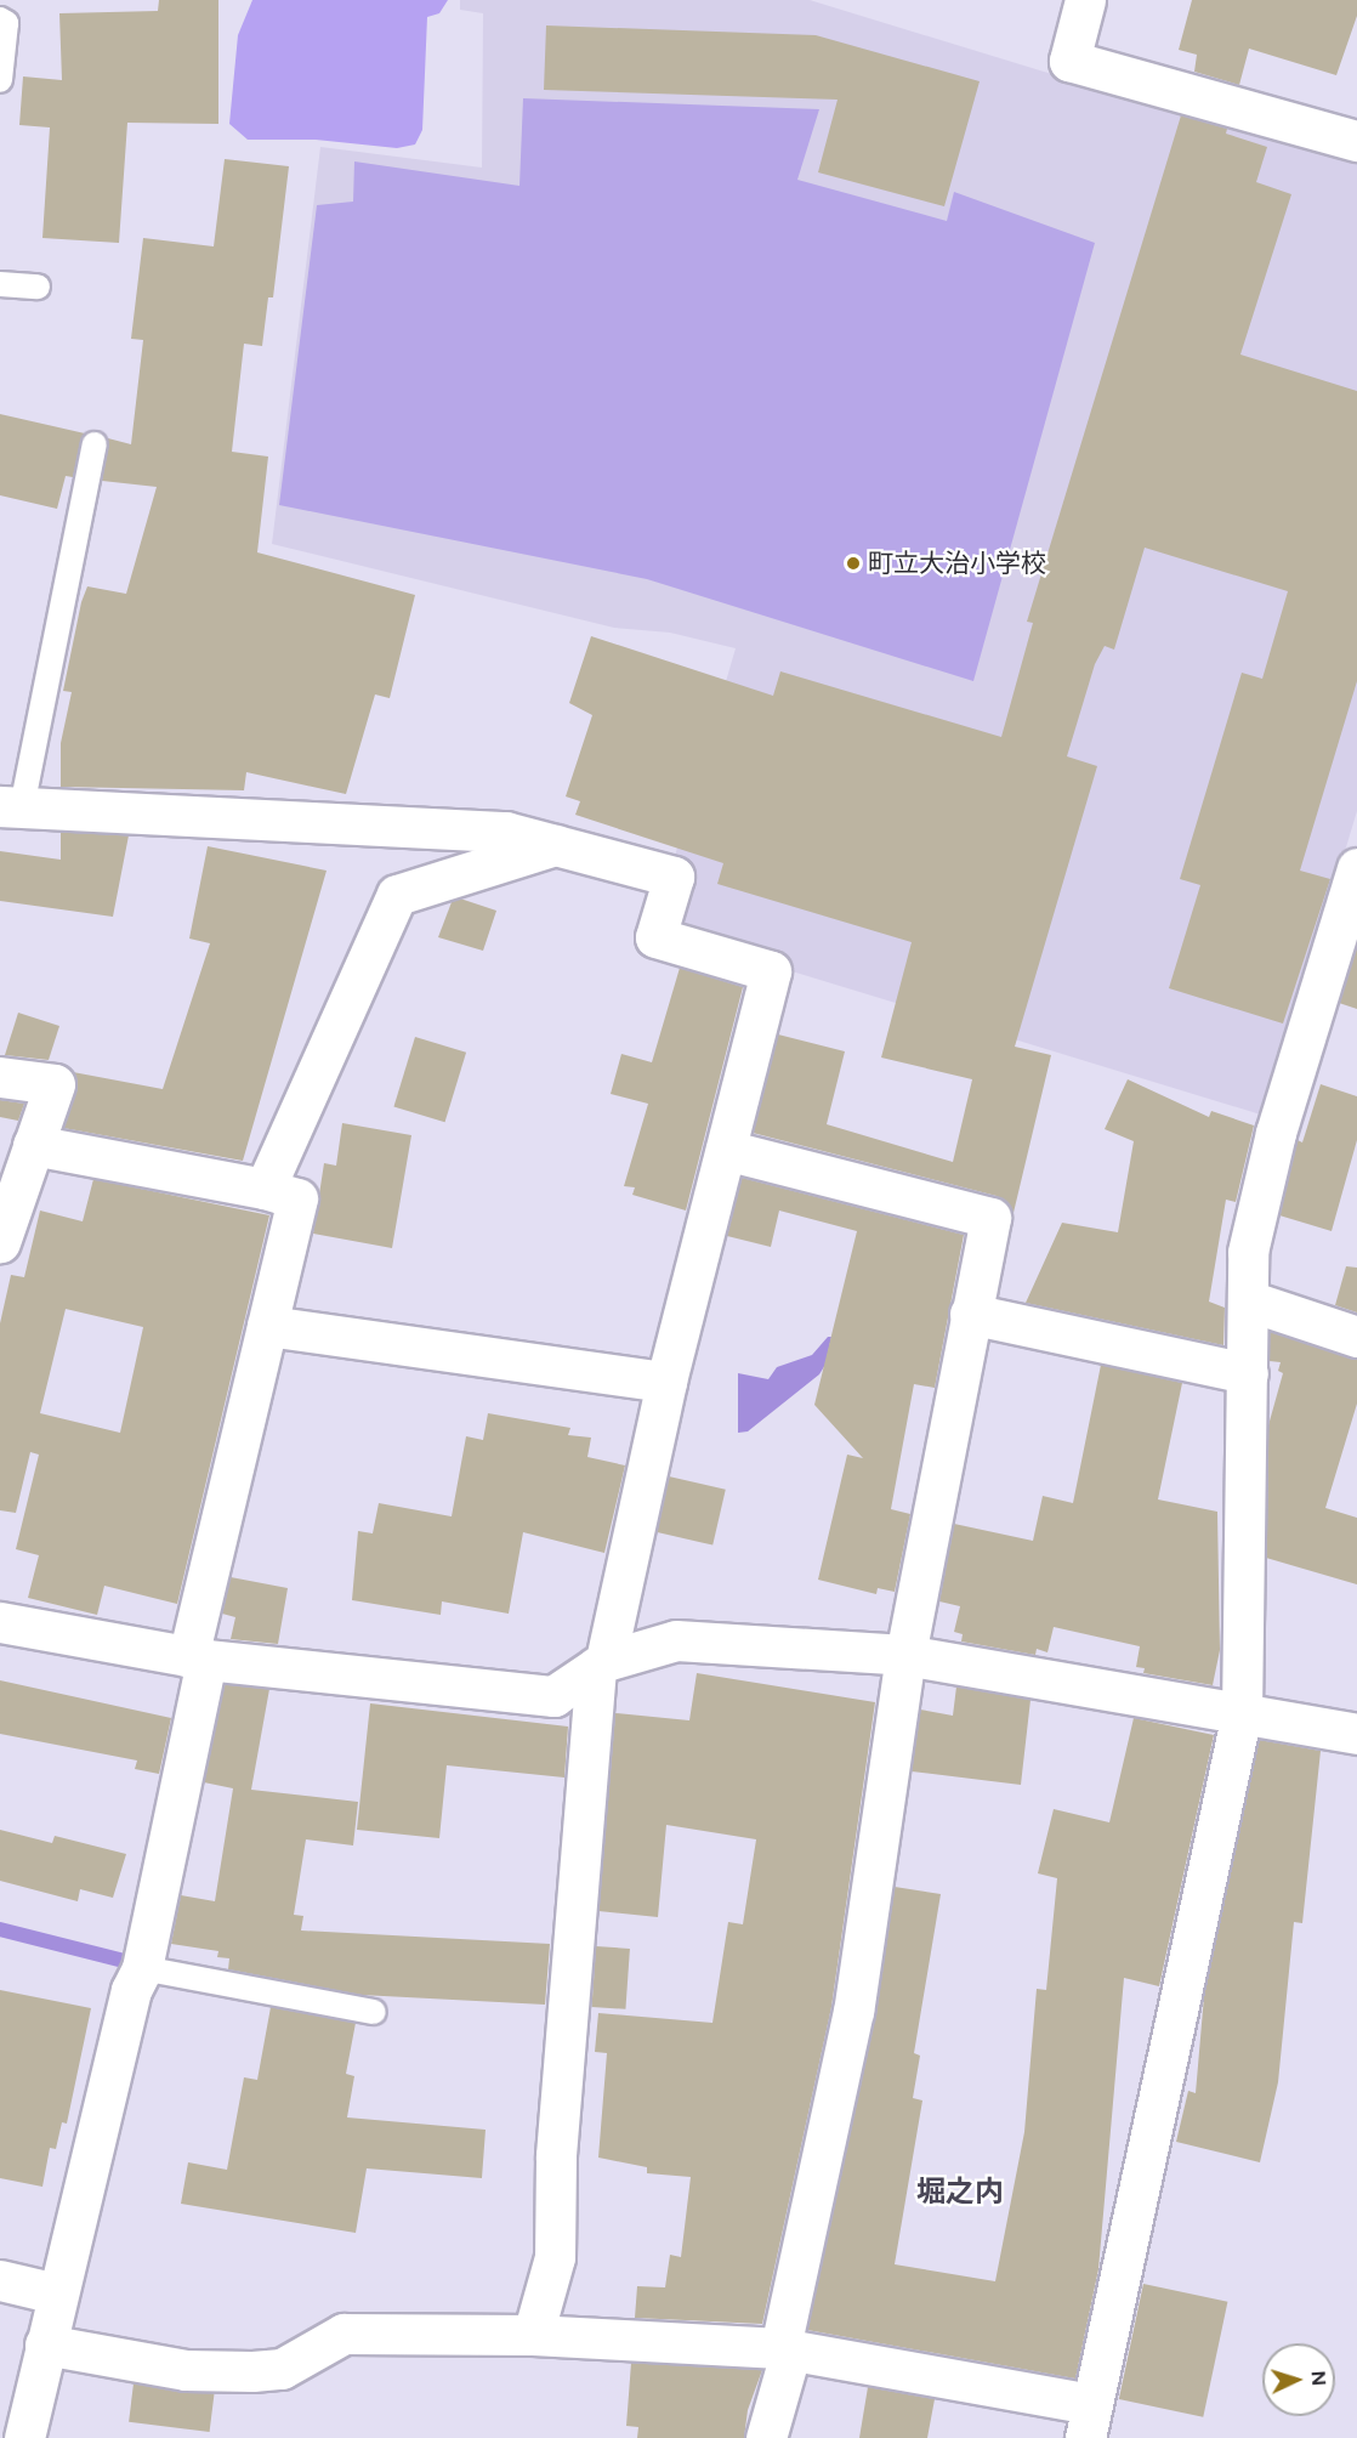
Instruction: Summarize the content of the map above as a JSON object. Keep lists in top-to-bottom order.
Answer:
{
  "districts": ["堀之内"],
  "places": ["町立大治小学校"],
  "north": "right"
}
